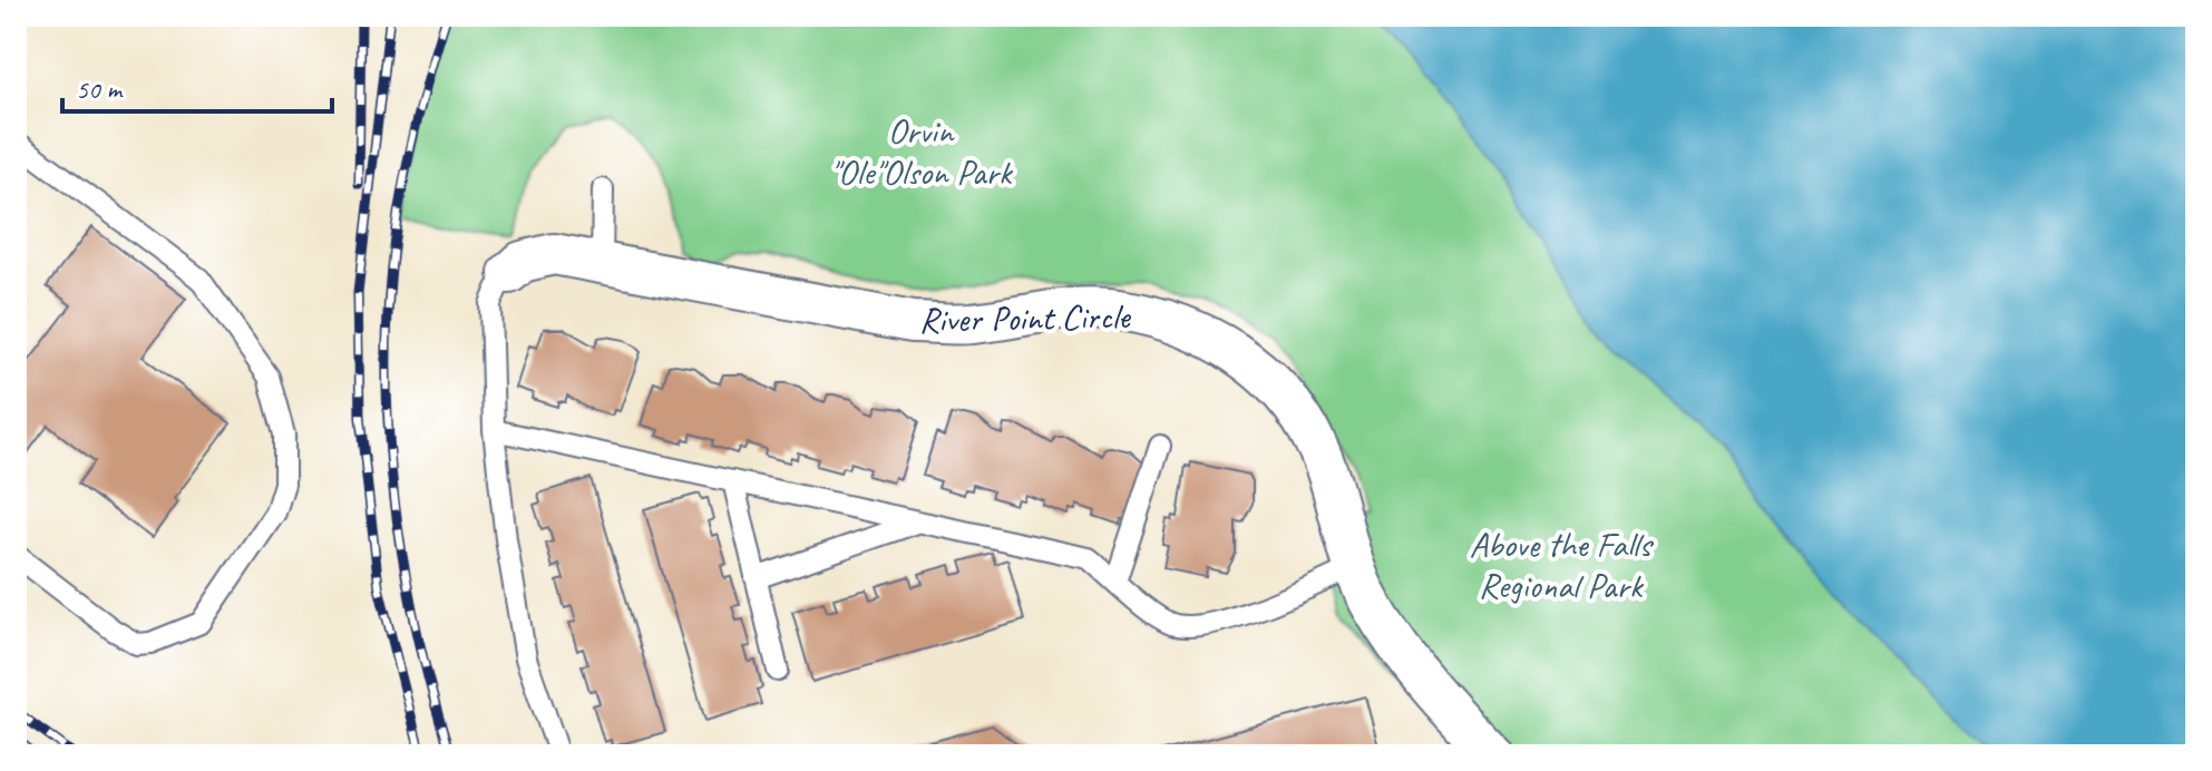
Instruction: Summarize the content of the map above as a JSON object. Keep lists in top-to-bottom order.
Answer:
{
  "streets": {
    "street": ["River Point Circle"]
  },
  "parks": ["Orvin \"Ole\"Olson Park", "Above the Falls Regional Park"],
  "scale_bar": "50 m"
}
